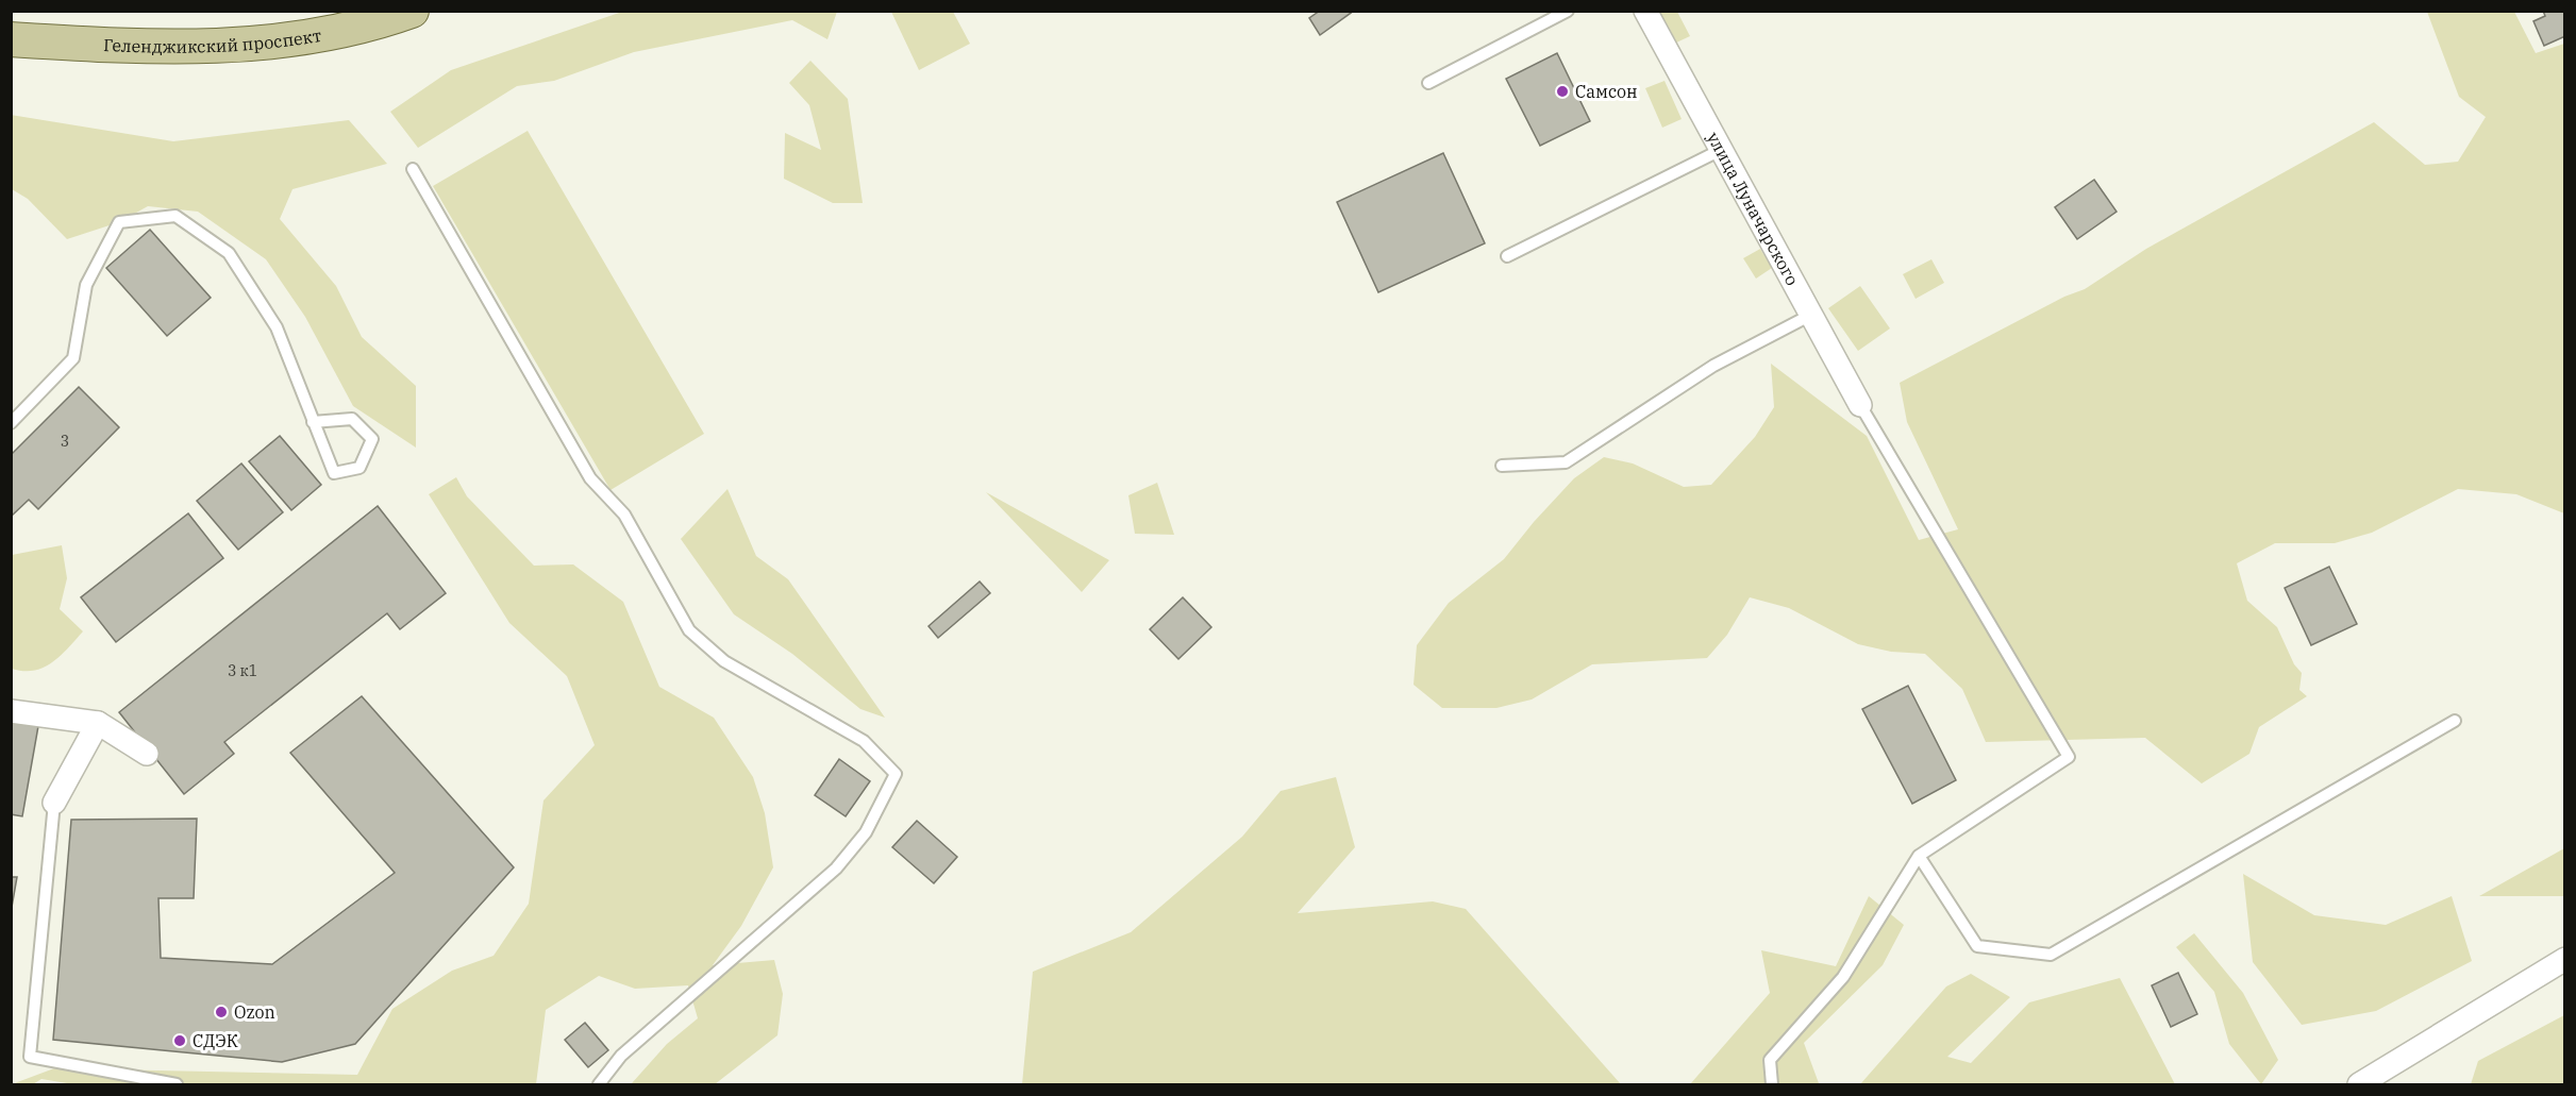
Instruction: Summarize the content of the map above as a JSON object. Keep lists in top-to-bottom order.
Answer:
{
  "streets": {
    "main road": ["Геленджикский проспект"],
    "street": ["улица Луначарского"]
  },
  "places": ["Самсон", "Ozon", "СДЭК"],
  "house_numbers": ["3", "3 к1"]
}
